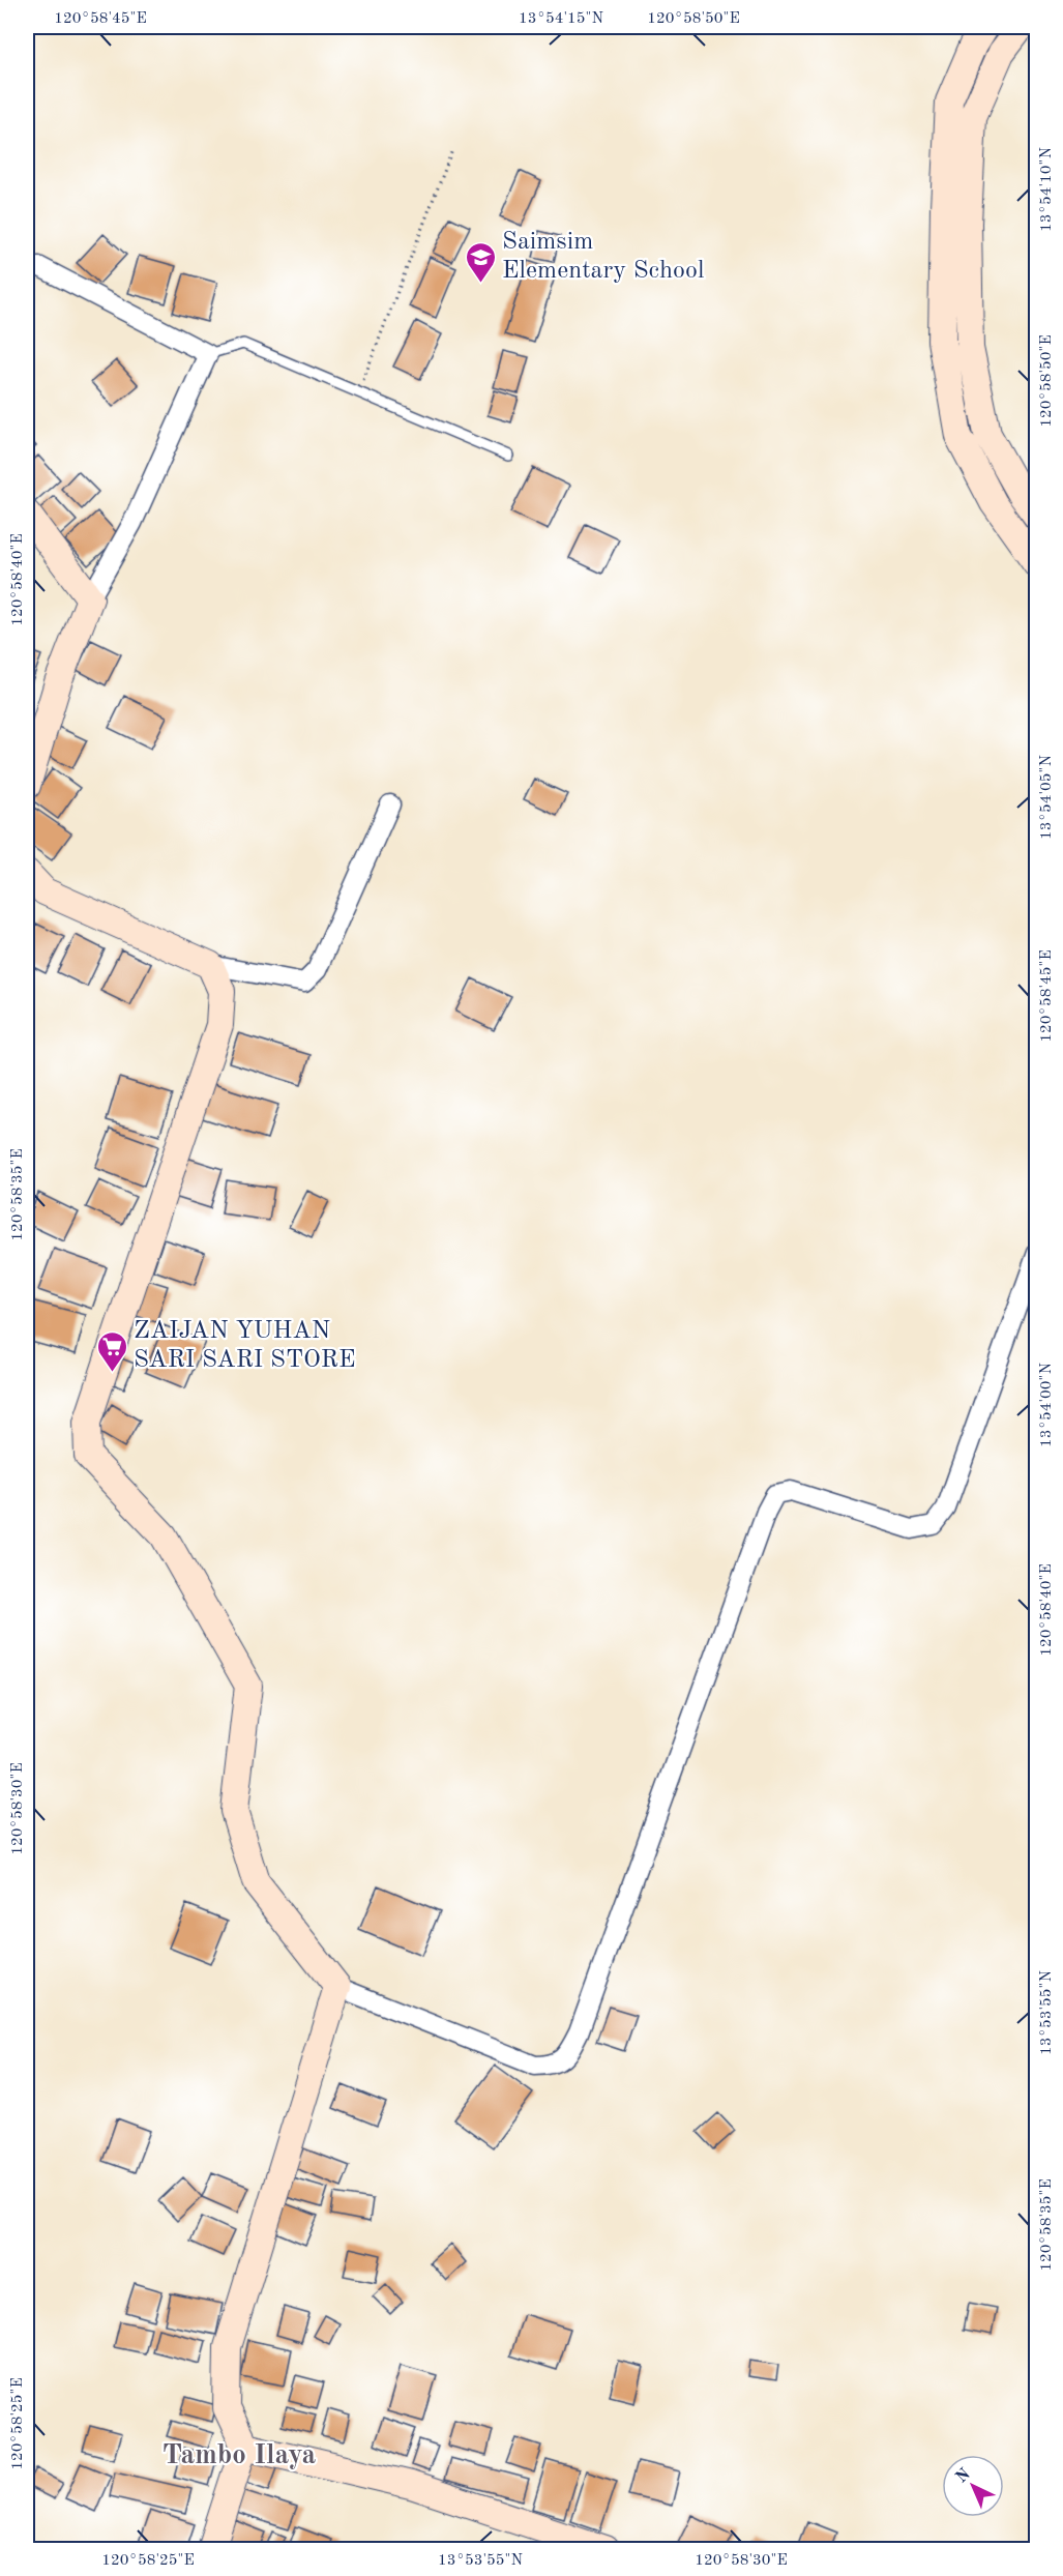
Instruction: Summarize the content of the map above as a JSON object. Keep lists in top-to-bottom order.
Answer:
{
  "districts": ["Tambo Ilaya"],
  "places": {
    "school or university": ["Saimsim Elementary School"],
    "supermarket": ["ZAIJAN YUHAN SARI SARI STORE"]
  },
  "north": "top left",
  "coordinates": [
    "120°58'45\"E",
    "13°54'15\"N",
    "120°58'50\"E",
    "13°54'10\"N",
    "120°58'40\"E",
    "13°54'05\"N",
    "120°58'35\"E",
    "13°54'00\"N",
    "120°58'30\"E",
    "13°53'55\"N",
    "120°58'25\"E"
  ]
}
